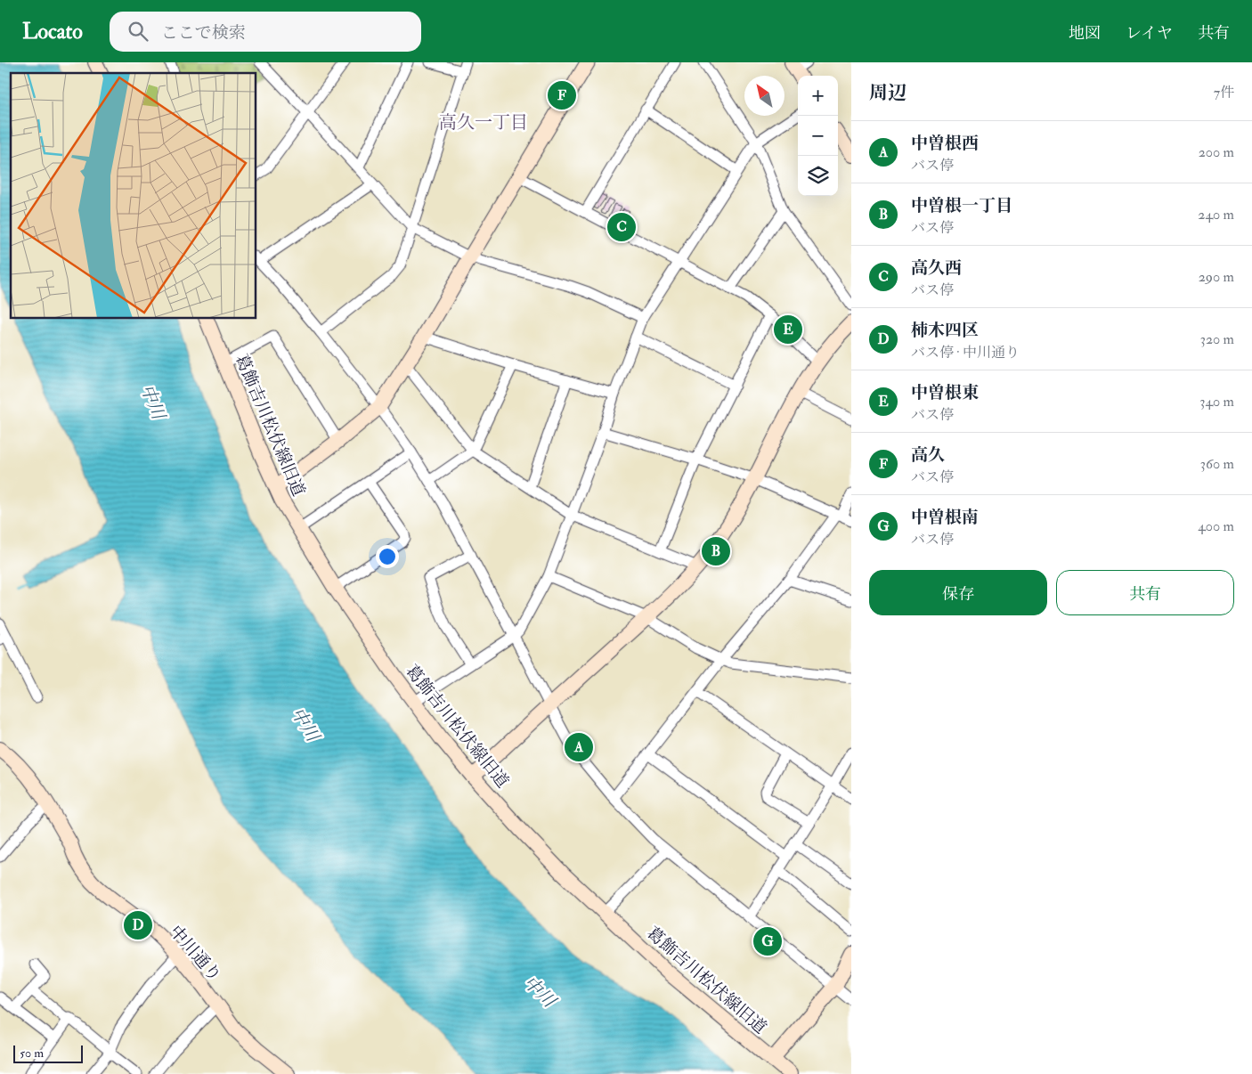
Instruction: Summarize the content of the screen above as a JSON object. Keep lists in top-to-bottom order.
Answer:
{
  "streets": {
    "street": ["葛飾吉川松伏線旧道", "中川通り"]
  },
  "districts": ["高久一丁目"],
  "water": ["中川"],
  "scale_bar": "50 m",
  "north": "top left",
  "page": {
    "header": "Locato",
    "search": "ここで検索",
    "nav": ["地図", "レイヤ", "共有"],
    "heading": ["周辺", "7件"],
    "map_buttons": ["+", "−"],
    "pins": [
      "F",
      "C",
      "E",
      "B",
      "A",
      "D",
      "G"
    ],
    "list": [
      {
        "mark": "A",
        "name": "中曽根西",
        "note": "バス停",
        "value": "200 m"
      },
      {
        "mark": "B",
        "name": "中曽根一丁目",
        "note": "バス停",
        "value": "240 m"
      },
      {
        "mark": "C",
        "name": "高久西",
        "note": "バス停",
        "value": "290 m"
      },
      {
        "mark": "D",
        "name": "柿木四区",
        "note": "バス停 · 中川通り",
        "value": "320 m"
      },
      {
        "mark": "E",
        "name": "中曽根東",
        "note": "バス停",
        "value": "340 m"
      },
      {
        "mark": "F",
        "name": "高久",
        "note": "バス停",
        "value": "360 m"
      },
      {
        "mark": "G",
        "name": "中曽根南",
        "note": "バス停",
        "value": "400 m"
      }
    ],
    "buttons": ["保存", "共有"],
    "scale": "50 m"
  }
}
